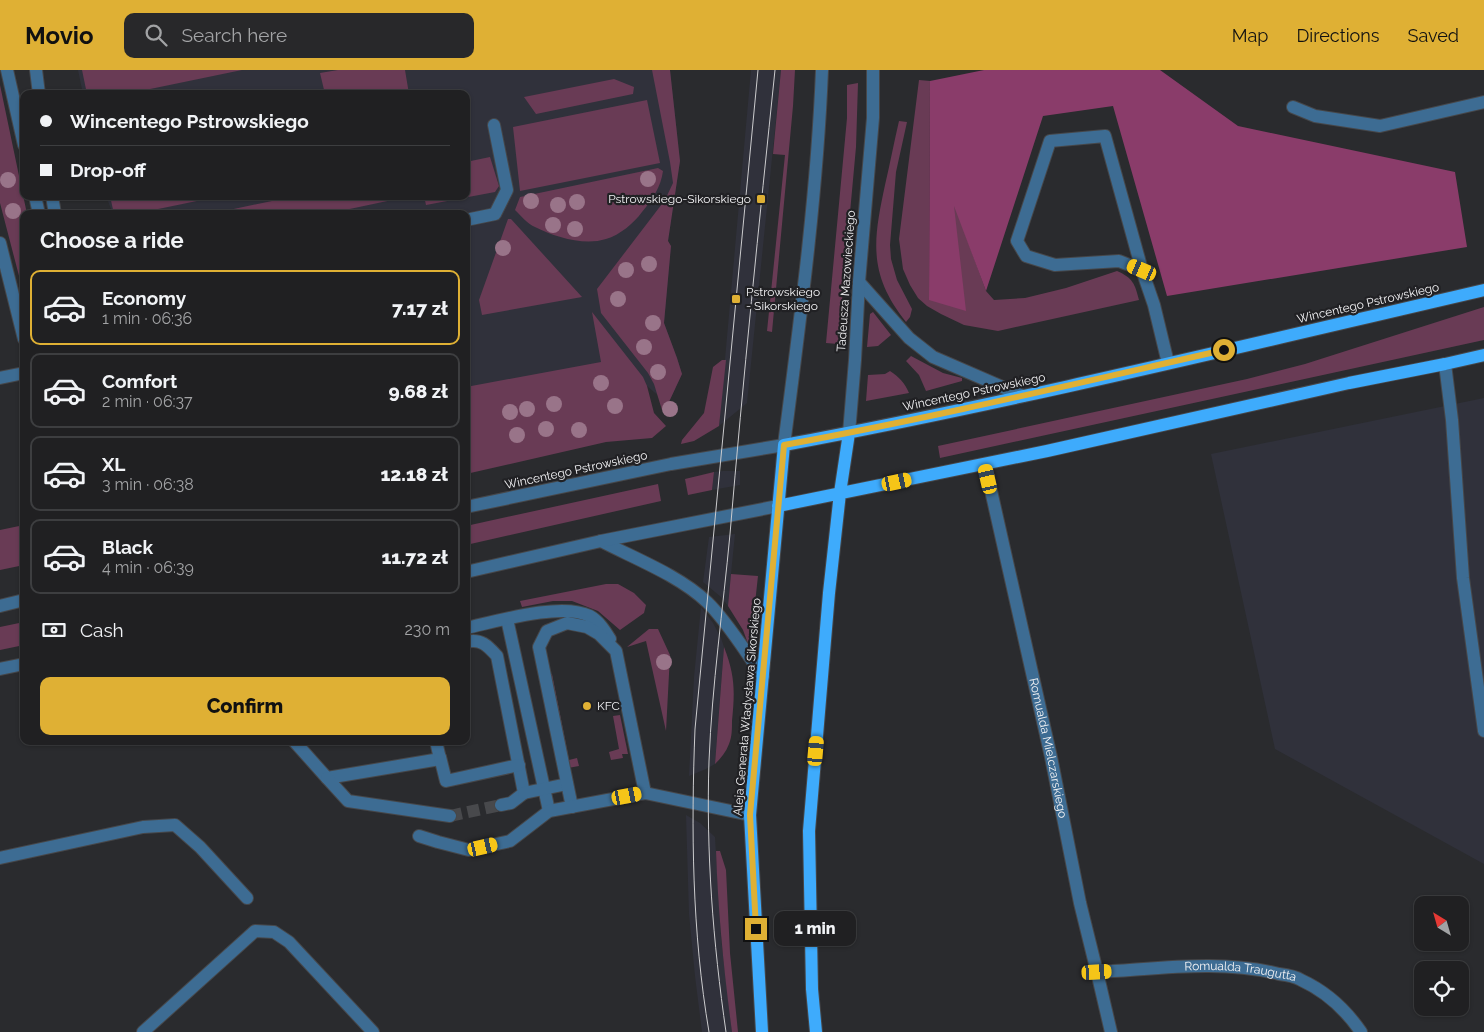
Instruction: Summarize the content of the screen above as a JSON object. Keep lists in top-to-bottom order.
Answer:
{
  "streets": {
    "main road": ["Tadeusza Mazowieckiego", "Wincentego Pstrowskiego", "Aleja Generała Władysława Sikorskiego"],
    "street": ["Romualda Mielczarskiego", "Romualda Traugutta"]
  },
  "crossings": [
    ["Tadeusza Mazowieckiego", "Wincentego Pstrowskiego"],
    ["Wincentego Pstrowskiego", "Aleja Generała Władysława Sikorskiego"],
    ["Romualda Mielczarskiego", "Romualda Traugutta"]
  ],
  "places": {
    "transit": ["Pstrowskiego-Sikorskiego", "Pstrowskiego - Sikorskiego"],
    "other": ["KFC"]
  },
  "north": "top left",
  "page": {
    "header": "Movio",
    "search": "Search here",
    "nav": ["Map", "Directions", "Saved"],
    "banner": ["Wincentego Pstrowskiego", "Drop-off"],
    "heading": "Choose a ride",
    "list": [
      {
        "name": "Economy",
        "note": "1 min · 06:36",
        "value": "7.17 zł"
      },
      {
        "name": "Comfort",
        "note": "2 min · 06:37",
        "value": "9.68 zł"
      },
      {
        "name": "XL",
        "note": "3 min · 06:38",
        "value": "12.18 zł"
      },
      {
        "name": "Black",
        "note": "4 min · 06:39",
        "value": "11.72 zł"
      }
    ],
    "pay": ["Cash", "230 m"],
    "buttons": "Confirm",
    "bubble": "1 min"
  }
}
